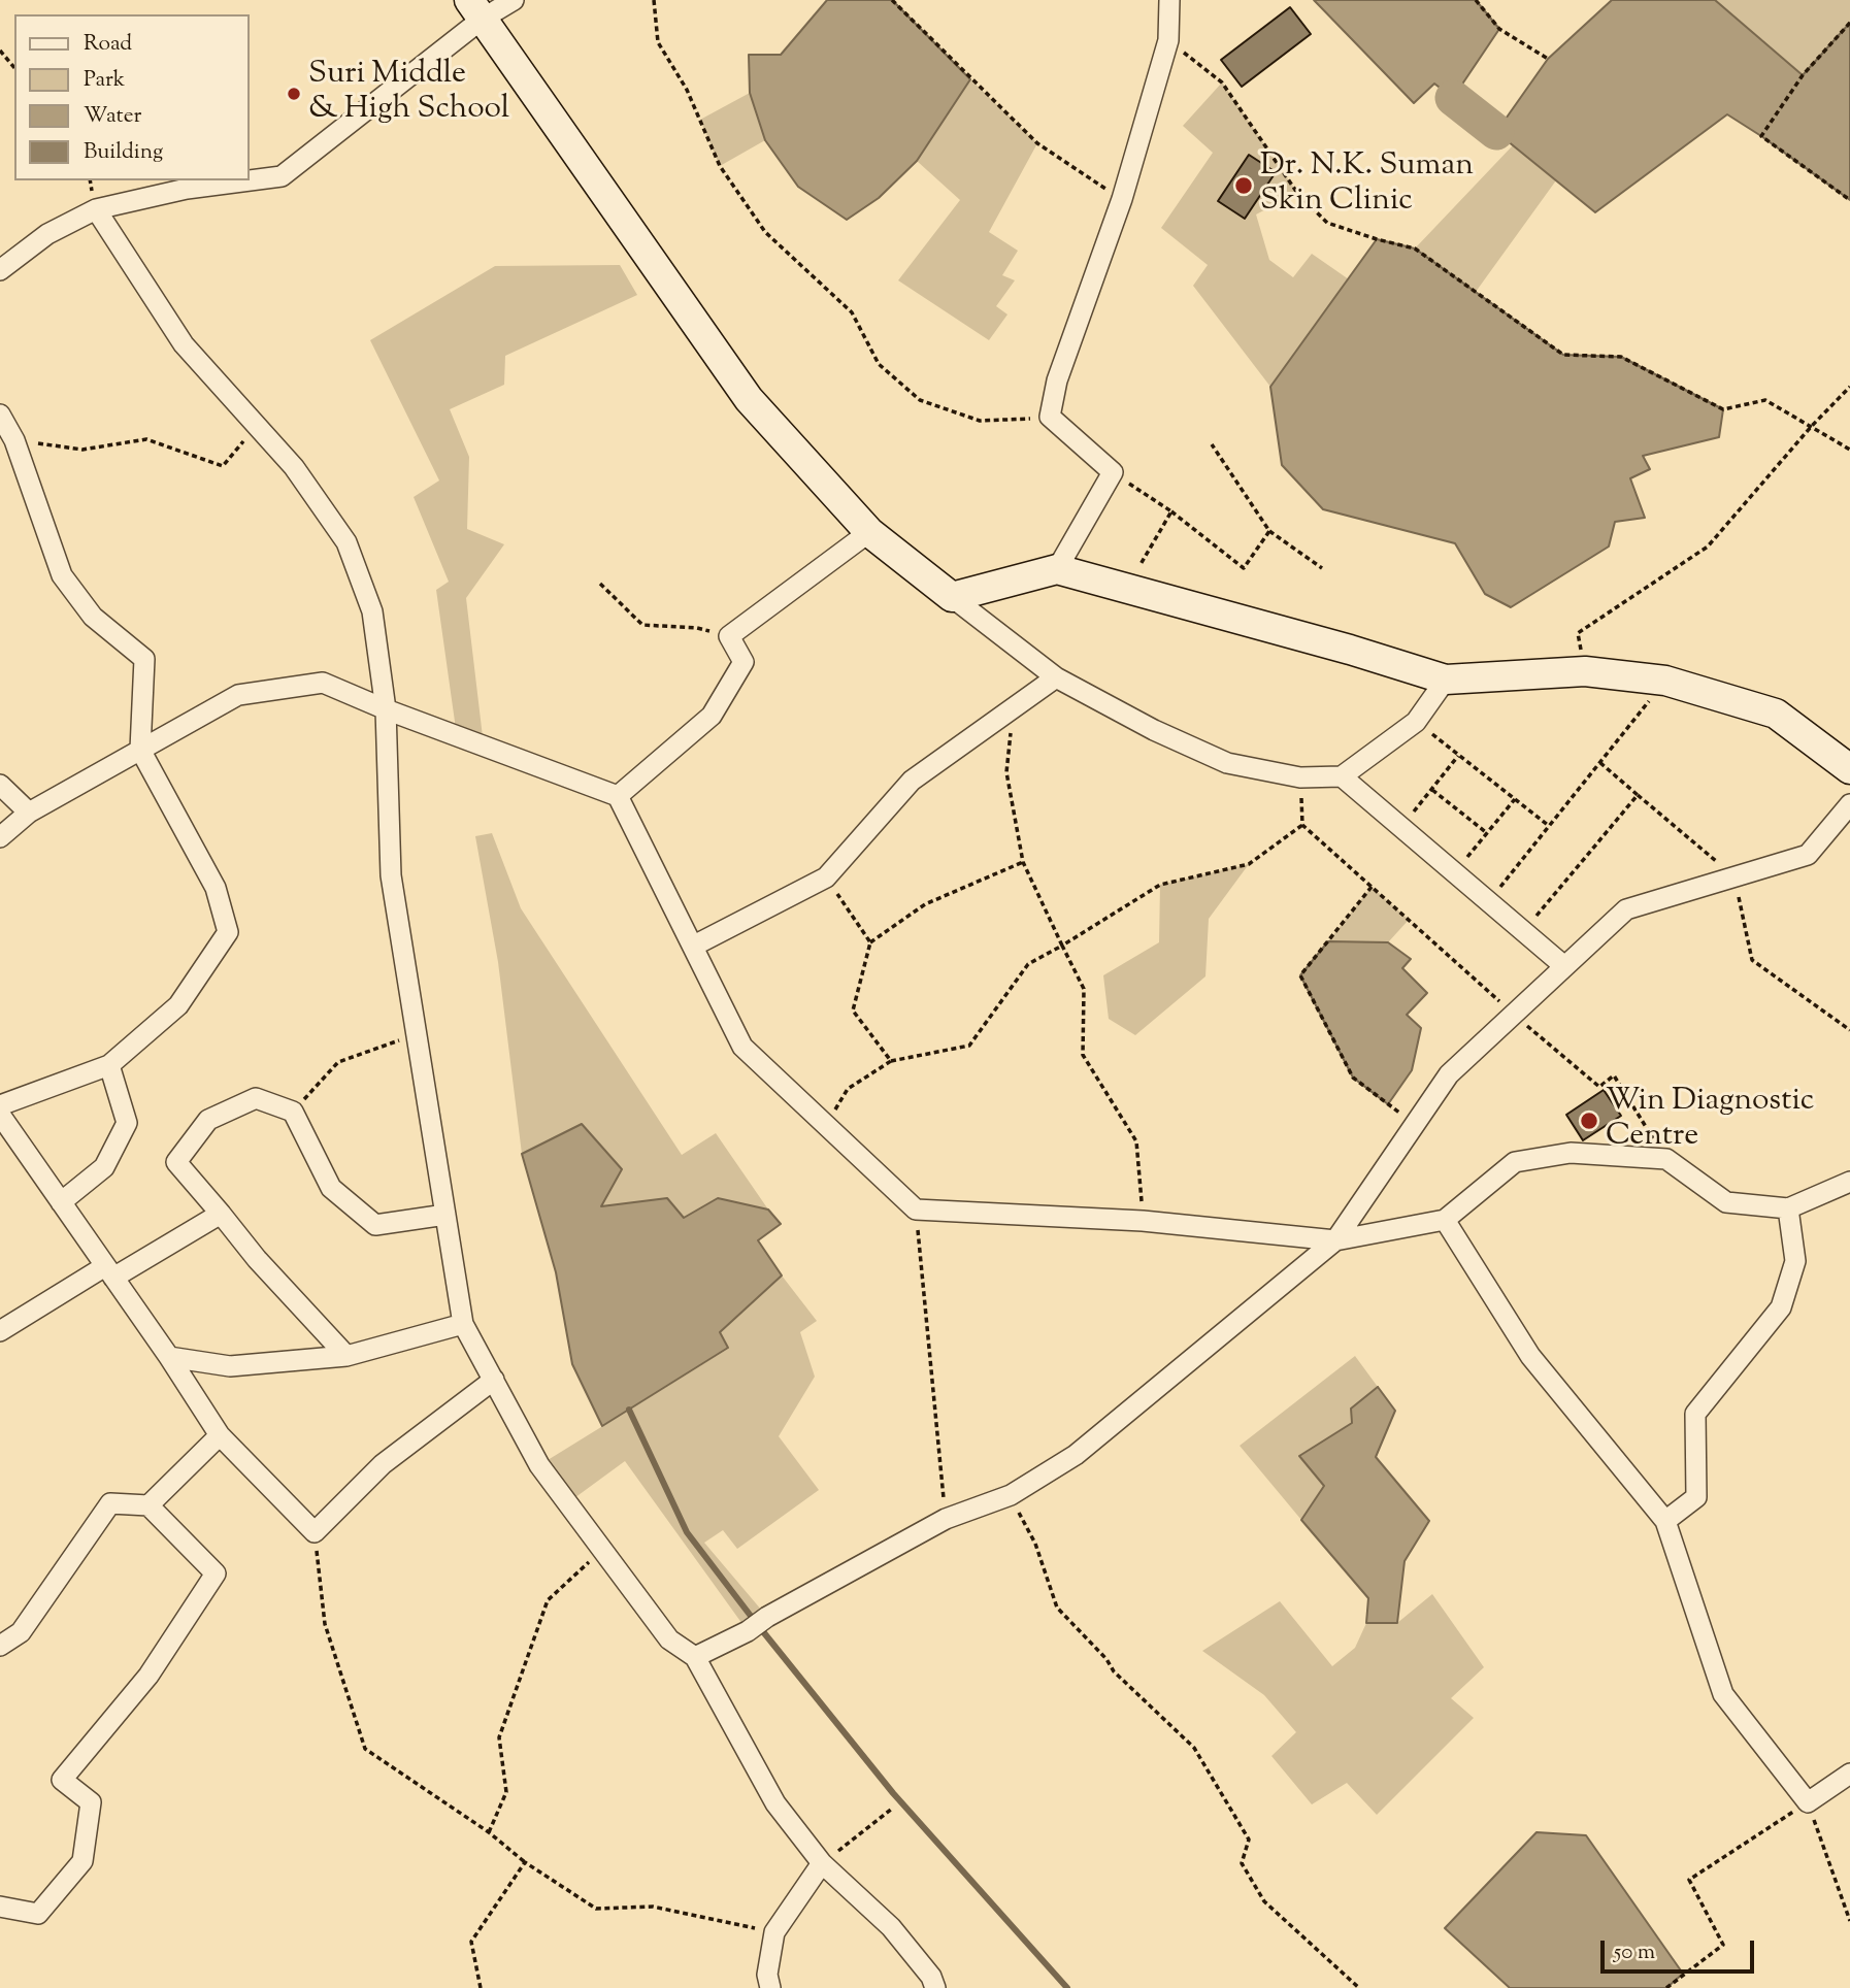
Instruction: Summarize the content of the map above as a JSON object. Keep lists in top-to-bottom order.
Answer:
{
  "places": ["Suri Middle & High School", "Dr. N.K. Suman Skin Clinic", "Win Diagnostic Centre"],
  "legend": [
    "Road",
    "Park",
    "Water",
    "Building"
  ],
  "scale_bar": "50 m"
}
